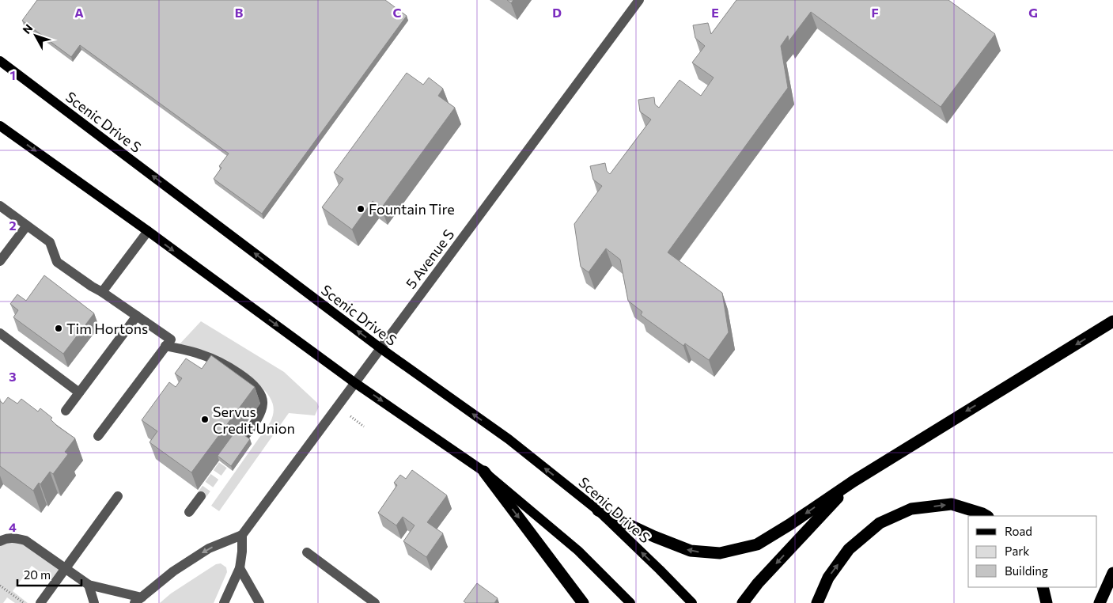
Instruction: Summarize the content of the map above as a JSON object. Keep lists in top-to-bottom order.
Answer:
{
  "streets": {
    "main road": ["Scenic Drive S"],
    "street": ["5 Avenue S"]
  },
  "crossings": [
    ["Scenic Drive S", "5 Avenue S"]
  ],
  "places": ["Fountain Tire", "Tim Hortons", "Servus Credit Union"],
  "legend": ["Road", "Park", "Building"],
  "scale_bar": "20 m",
  "north": "top left",
  "grid": {
    "columns": [
      "A",
      "B",
      "C",
      "D",
      "E",
      "F",
      "G"
    ],
    "rows": [
      "1",
      "2",
      "3",
      "4"
    ]
  }
}
